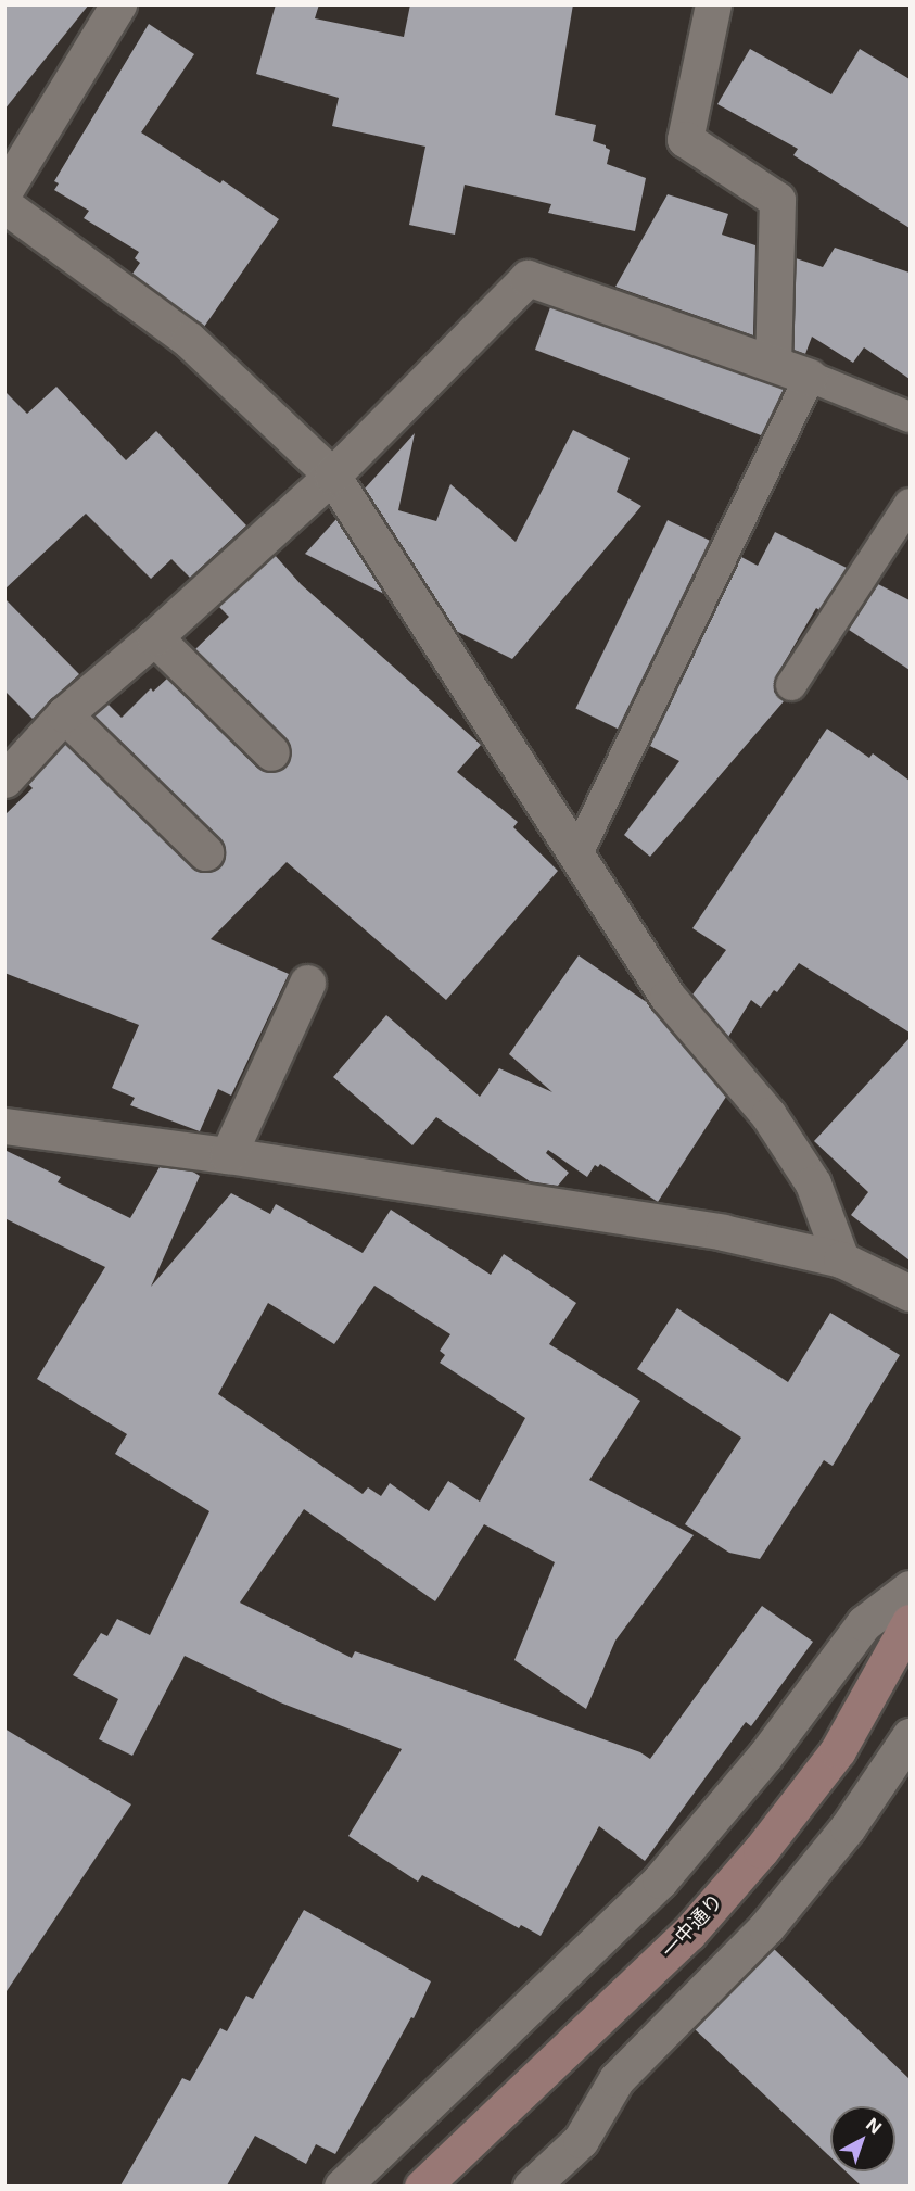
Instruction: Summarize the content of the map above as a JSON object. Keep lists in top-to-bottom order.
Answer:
{
  "streets": {
    "street": ["一中通り"]
  },
  "north": "top right"
}
